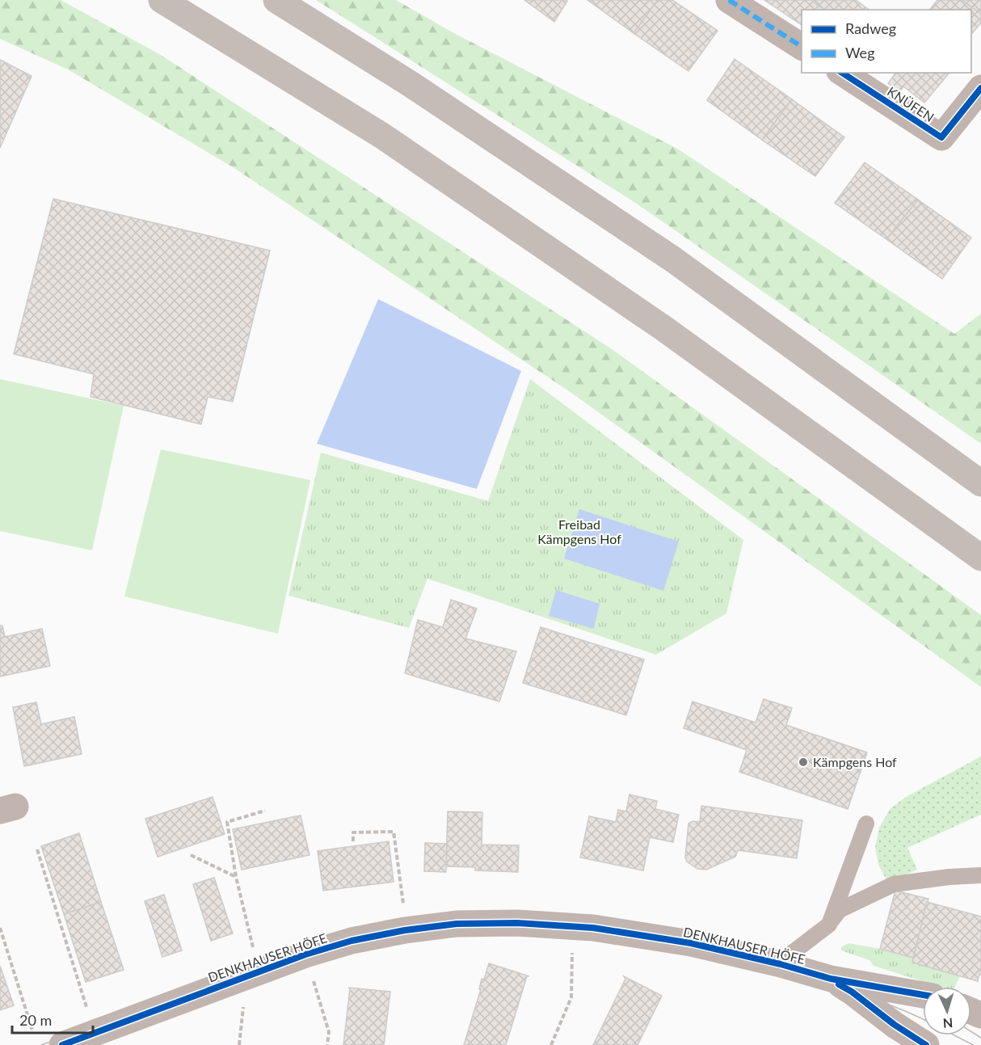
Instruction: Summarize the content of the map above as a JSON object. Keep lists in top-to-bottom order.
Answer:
{
  "streets": {
    "street": ["KNÜFEN", "DENKHAUSER HÖFE"]
  },
  "parks": ["Freibad Kämpgens Hof"],
  "places": ["Kämpgens Hof"],
  "legend": ["Radweg", "Weg"],
  "scale_bar": "20 m",
  "north": "bottom"
}
